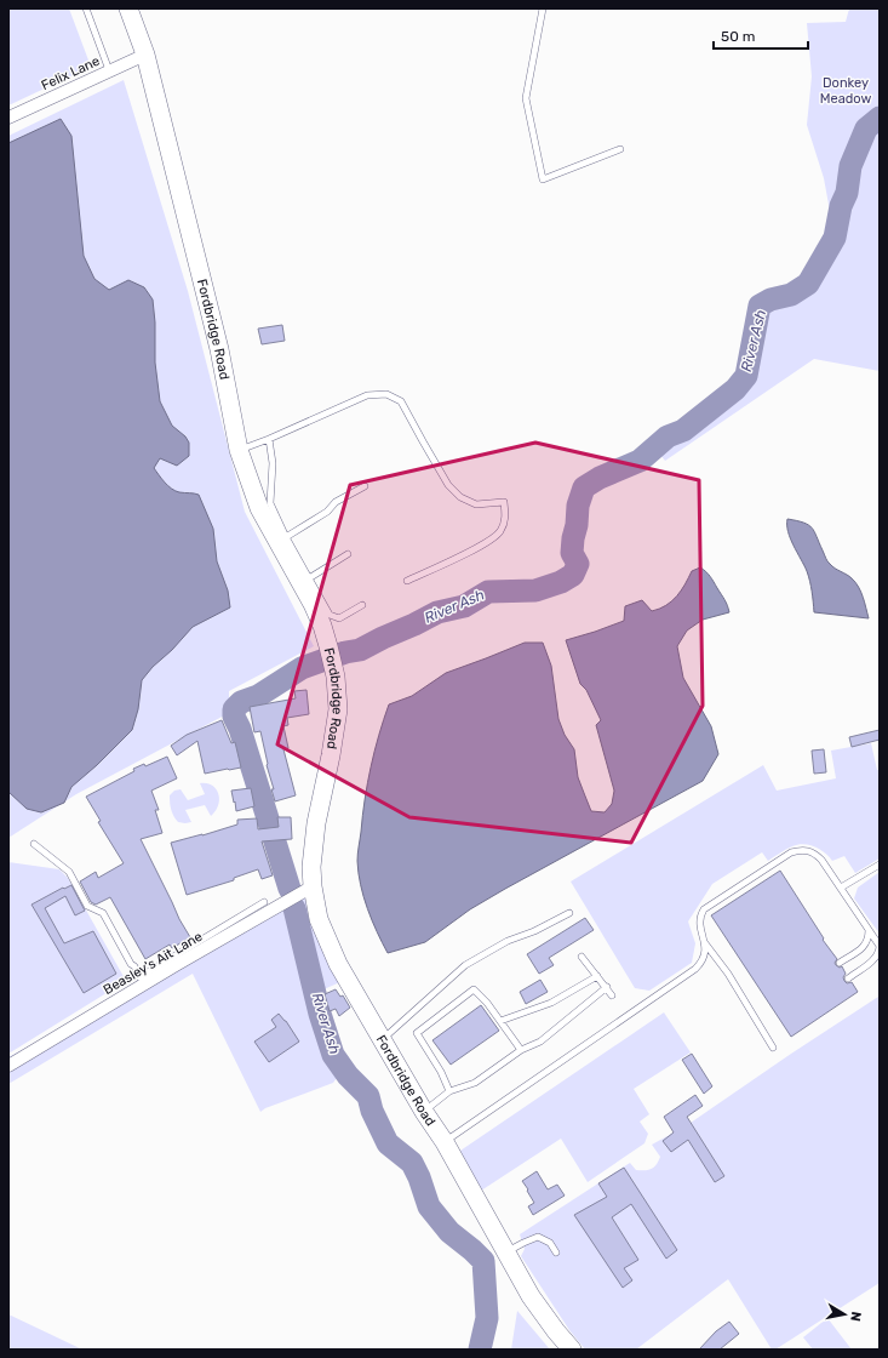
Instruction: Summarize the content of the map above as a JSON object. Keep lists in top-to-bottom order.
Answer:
{
  "streets": {
    "street": ["Felix Lane", "Fordbridge Road", "Beasley's Ait Lane"]
  },
  "crossings": [
    ["Felix Lane", "Fordbridge Road"],
    ["Fordbridge Road", "Beasley's Ait Lane"]
  ],
  "water": ["River Ash"],
  "parks": ["Donkey Meadow"],
  "scale_bar": "50 m",
  "north": "right"
}
